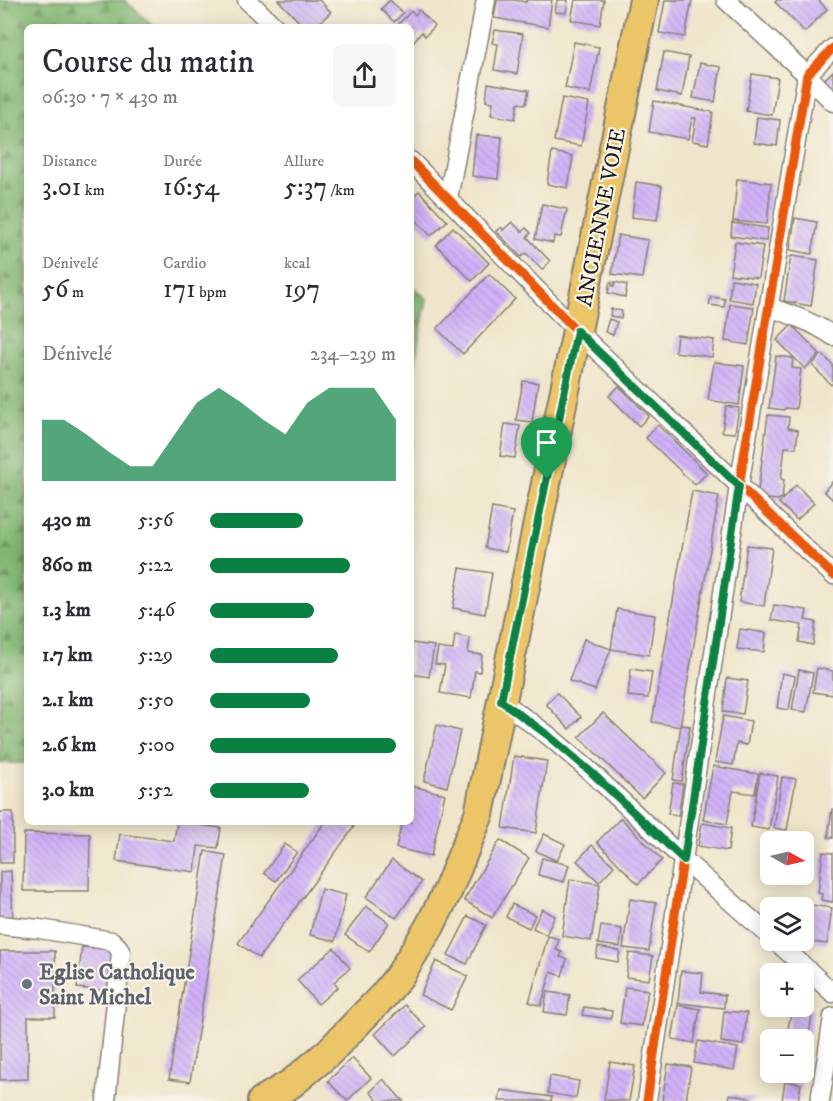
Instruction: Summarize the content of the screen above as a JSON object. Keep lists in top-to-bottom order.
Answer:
{
  "streets": {
    "main road": ["ANCIENNE VOIE"]
  },
  "places": ["Eglise Catholique Saint Michel"],
  "north": "right",
  "page": {
    "heading": ["Course du matin", "06:30 · 7 × 430 m"],
    "stats": [
      ["Distance", "3.01 km"],
      ["Durée", "16:54"],
      ["Allure", "5:37 /km"],
      ["Dénivelé", "56 m"],
      ["Cardio", "171 bpm"],
      ["kcal", "197"]
    ],
    "chart": ["Dénivelé", "234–239 m"],
    "list": [
      {
        "name": "430 m",
        "note": "5:56"
      },
      {
        "name": "860 m",
        "note": "5:22"
      },
      {
        "name": "1.3 km",
        "note": "5:46"
      },
      {
        "name": "1.7 km",
        "note": "5:29"
      },
      {
        "name": "2.1 km",
        "note": "5:50"
      },
      {
        "name": "2.6 km",
        "note": "5:00"
      },
      {
        "name": "3.0 km",
        "note": "5:52"
      }
    ],
    "map_buttons": ["+", "−"]
  }
}
